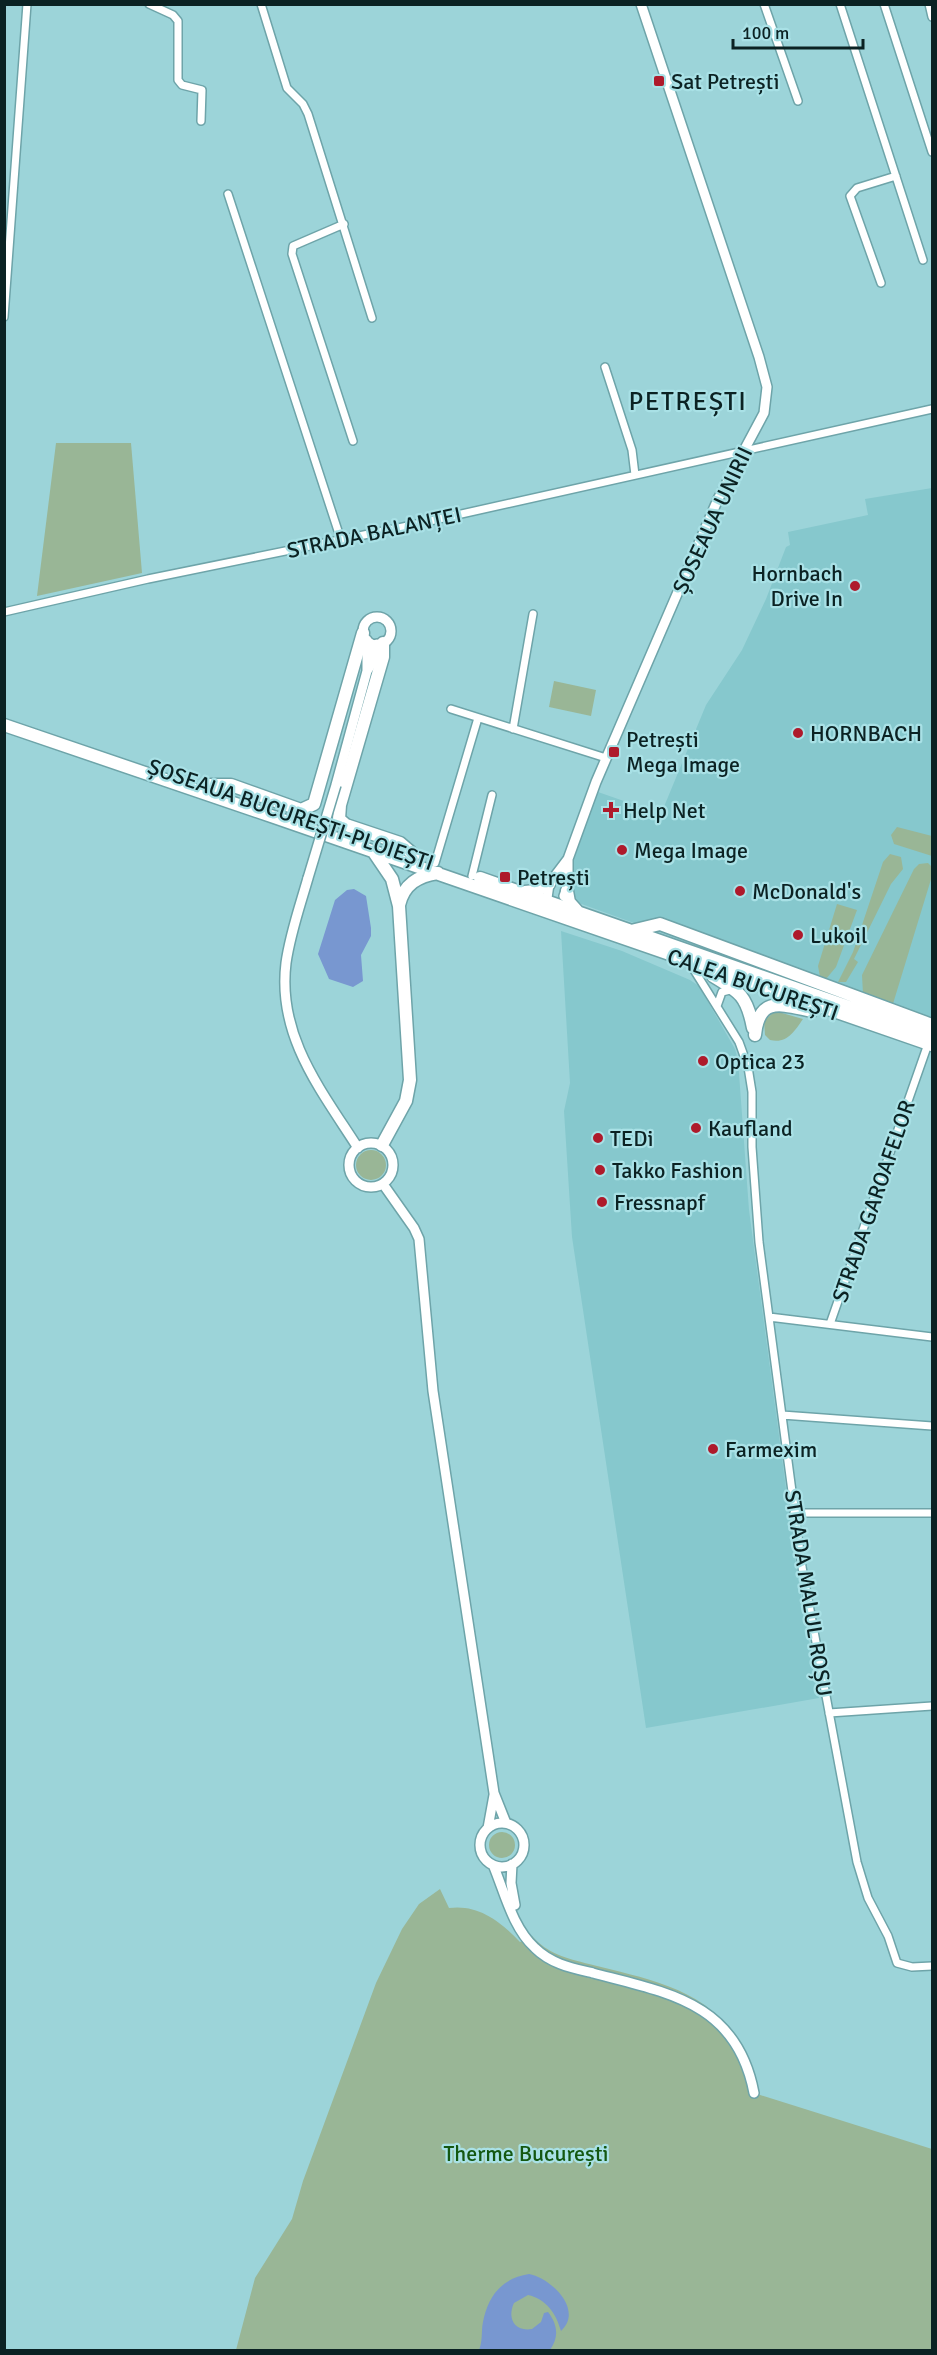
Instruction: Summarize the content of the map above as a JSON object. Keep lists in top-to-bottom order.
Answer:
{
  "streets": {
    "highway": ["ȘOSEAUA BUCUREȘTI-PLOIEȘTI", "CALEA BUCUREȘTI"],
    "street": [
      "ȘOSEAUA UNIRII",
      "STRADA BALANȚEI",
      "STRADA GAROAFELOR",
      "STRADA MALUL ROȘU"
    ]
  },
  "crossings": [
    ["ȘOSEAUA UNIRII", "STRADA BALANȚEI"],
    ["ȘOSEAUA BUCUREȘTI-PLOIEȘTI", "CALEA BUCUREȘTI"],
    ["CALEA BUCUREȘTI", "STRADA GAROAFELOR"],
    ["CALEA BUCUREȘTI", "STRADA MALUL ROȘU"]
  ],
  "districts": ["PETREȘTI"],
  "parks": ["Therme București"],
  "places": {
    "transit": ["Sat Petrești", "Petrești Mega Image", "Petrești"],
    "other": [
      "Hornbach Drive In",
      "HORNBACH",
      "Mega Image",
      "McDonald's",
      "Lukoil",
      "Optica 23",
      "Kaufland",
      "TEDi",
      "Takko Fashion",
      "Fressnapf",
      "Farmexim"
    ],
    "health": ["Help Net"]
  },
  "scale_bar": "100 m"
}
